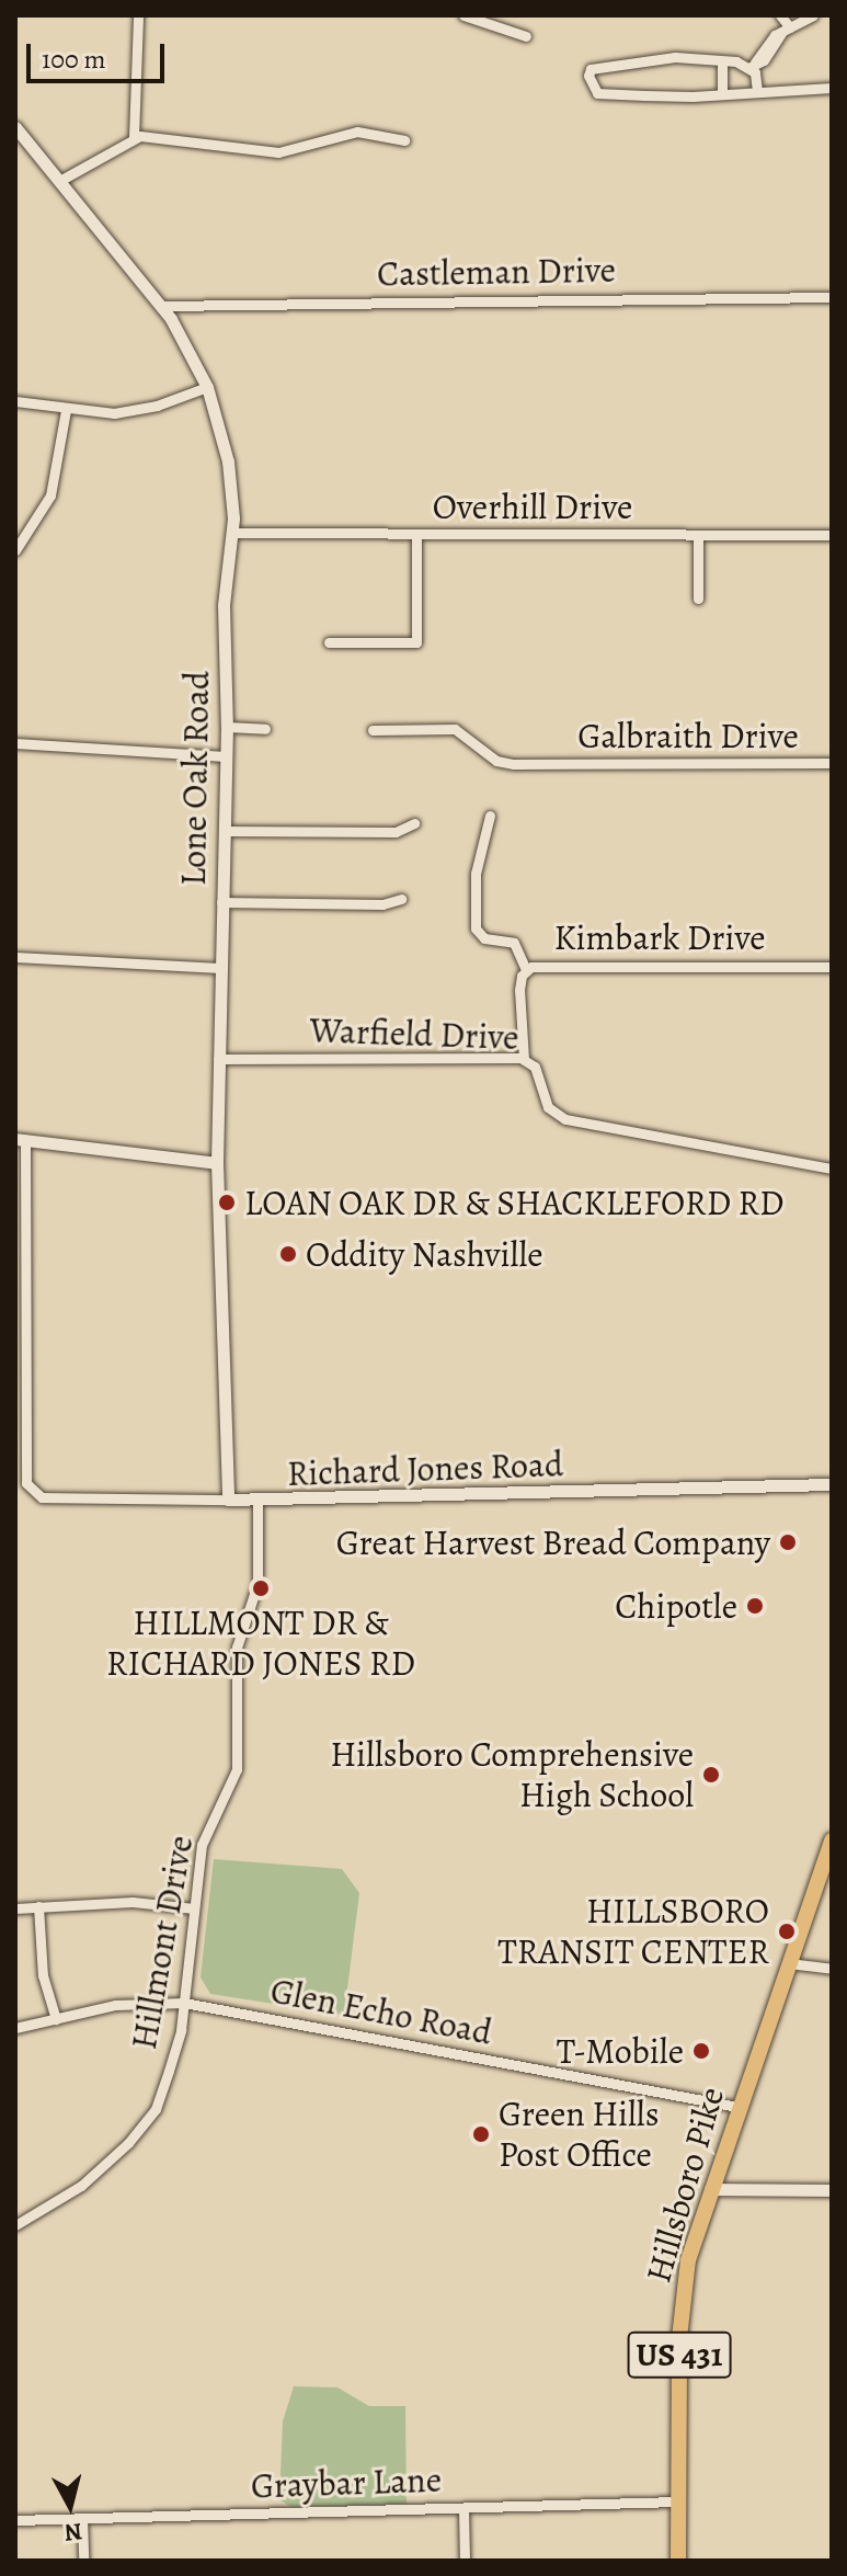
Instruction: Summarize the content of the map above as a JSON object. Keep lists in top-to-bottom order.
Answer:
{
  "streets": {
    "main road": ["Hillsboro Pike", "US 431"],
    "street": [
      "Castleman Drive",
      "Overhill Drive",
      "Galbraith Drive",
      "Lone Oak Road",
      "Kimbark Drive",
      "Warfield Drive",
      "Richard Jones Road",
      "Hillmont Drive",
      "Glen Echo Road",
      "Graybar Lane"
    ]
  },
  "crossings": [
    ["Castleman Drive", "Lone Oak Road"],
    ["Overhill Drive", "Lone Oak Road"],
    ["Lone Oak Road", "Warfield Drive"],
    ["Lone Oak Road", "Richard Jones Road"],
    ["Kimbark Drive", "Warfield Drive"],
    ["Richard Jones Road", "Hillmont Drive"],
    ["Hillmont Drive", "Glen Echo Road"],
    ["Glen Echo Road", "Hillsboro Pike"],
    ["Hillsboro Pike", "Graybar Lane"]
  ],
  "places": [
    "LOAN OAK DR & SHACKLEFORD RD",
    "Oddity Nashville",
    "Great Harvest Bread Company",
    "HILLMONT DR & RICHARD JONES RD",
    "Chipotle",
    "Hillsboro Comprehensive High School",
    "HILLSBORO TRANSIT CENTER",
    "T-Mobile",
    "Green Hills Post Office"
  ],
  "scale_bar": "100 m",
  "north": "bottom"
}
